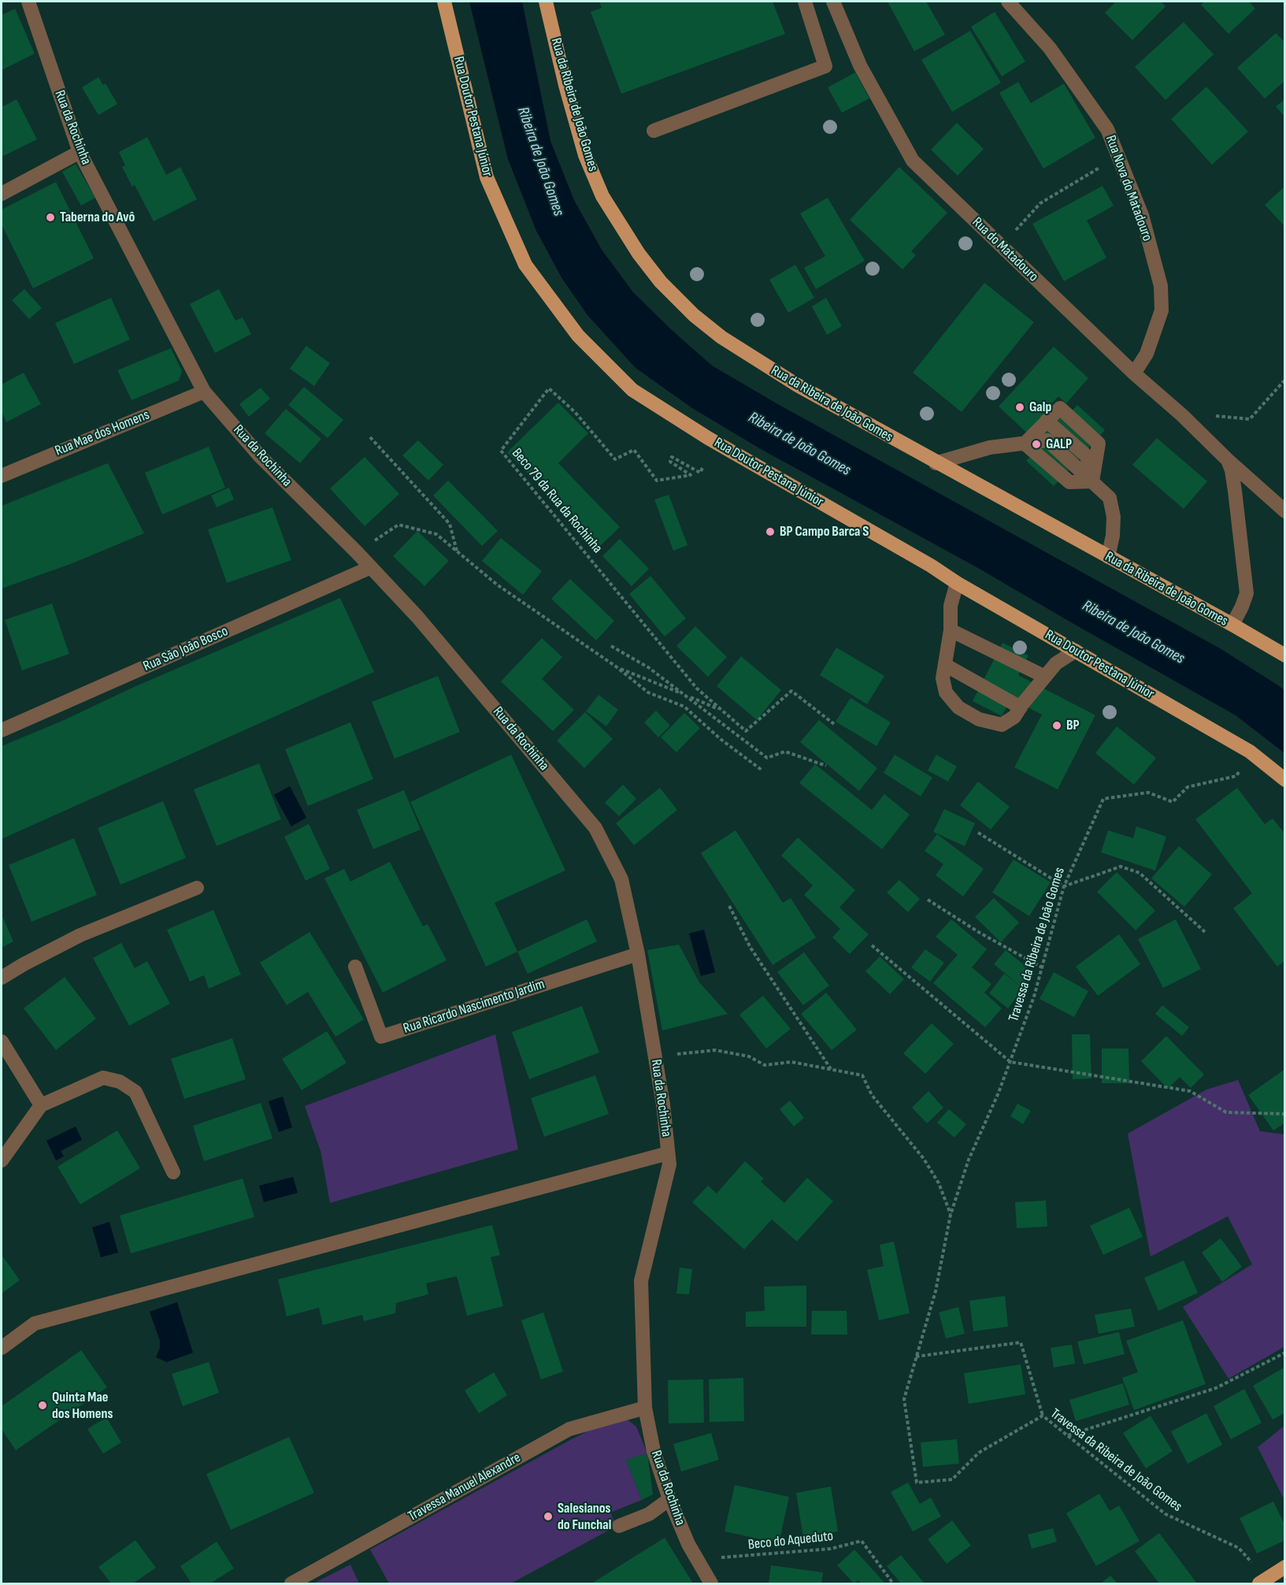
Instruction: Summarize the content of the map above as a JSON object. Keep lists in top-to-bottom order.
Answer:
{
  "streets": {
    "main road": ["Rua da Ribeira de João Gomes", "Rua Doutor Pestana Júnior"],
    "street": [
      "Rua da Rochinha",
      "Rua Nova do Matadouro",
      "Rua do Matadouro",
      "Rua Mae dos Homens",
      "Rua São João Bosco",
      "Rua Ricardo Nascimento Jardim",
      "Travessa Manuel Alexandre"
    ],
    "path": ["Beco 79 da Rua da Rochinha", "Travessa da Ribeira de João Gomes", "Beco do Aqueduto"]
  },
  "crossings": [
    ["Rua da Rochinha", "Rua Mae dos Homens"],
    ["Rua da Rochinha", "Rua São João Bosco"],
    ["Rua da Rochinha", "Rua Ricardo Nascimento Jardim"],
    ["Rua da Rochinha", "Travessa Manuel Alexandre"],
    ["Rua da Rochinha", "Beco do Aqueduto"],
    ["Rua Nova do Matadouro", "Rua do Matadouro"]
  ],
  "water": ["Ribeira de João Gomes"],
  "places": [
    "Taberna do Avô",
    "Galp",
    "GALP",
    "BP Campo Barca S",
    "BP",
    "Quinta Mae dos Homens",
    "Salesianos do Funchal"
  ]
}
